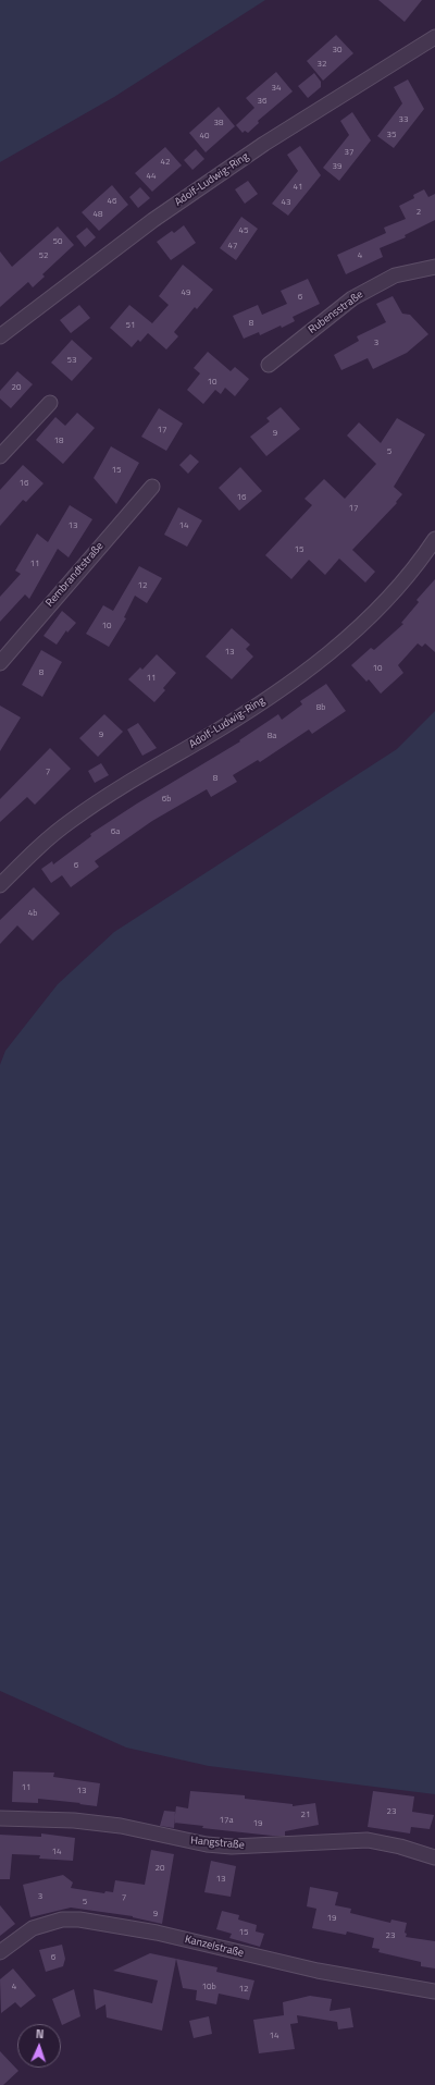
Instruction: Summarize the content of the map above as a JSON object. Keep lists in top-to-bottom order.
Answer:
{
  "streets": {
    "street": [
      "Adolf-Ludwig-Ring",
      "Rubensstraße",
      "Rembrandtstraße",
      "Hangstraße",
      "Kanzelstraße"
    ]
  },
  "house_numbers": [
    "30",
    "32",
    "34",
    "36",
    "33",
    "38",
    "35",
    "40",
    "37",
    "42",
    "39",
    "44",
    "41",
    "46",
    "43",
    "2",
    "48",
    "45",
    "50",
    "47",
    "52",
    "4",
    "49",
    "6",
    "8",
    "51",
    "3",
    "53",
    "10",
    "20",
    "17",
    "9",
    "18",
    "5",
    "15",
    "16",
    "16",
    "17",
    "13",
    "14",
    "15",
    "11",
    "12",
    "10",
    "13",
    "10",
    "8",
    "11",
    "8b",
    "9",
    "8a",
    "7",
    "8",
    "6b",
    "6a",
    "6",
    "4b",
    "11",
    "13",
    "23",
    "21",
    "17a",
    "19",
    "14",
    "20",
    "13",
    "3",
    "7",
    "5",
    "9",
    "19",
    "15",
    "23",
    "6",
    "4",
    "10b",
    "12",
    "14"
  ],
  "north": "top"
}
